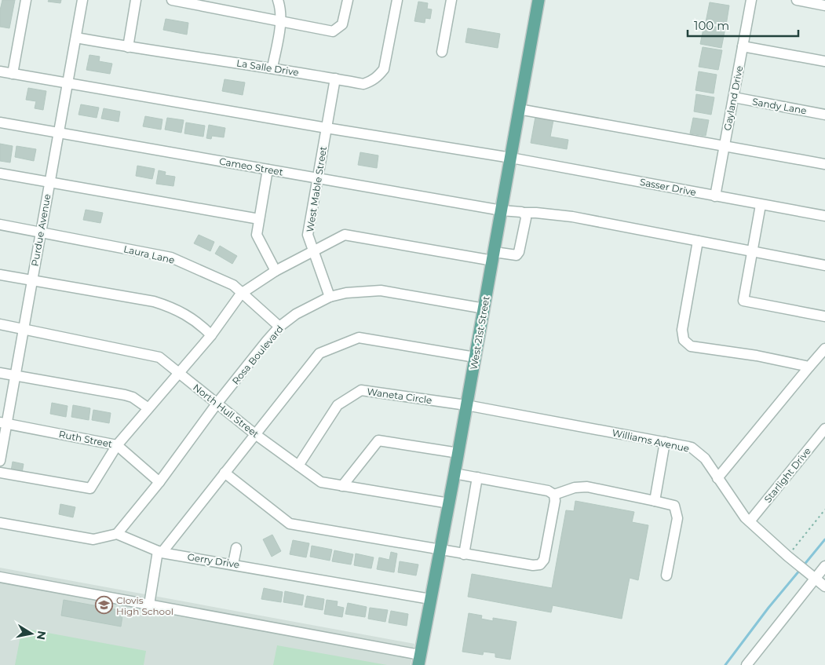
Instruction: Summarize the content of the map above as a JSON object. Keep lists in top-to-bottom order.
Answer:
{
  "streets": {
    "main road": ["West 21st Street"],
    "street": [
      "La Salle Drive",
      "Gayland Drive",
      "Sandy Lane",
      "Cameo Street",
      "Sasser Drive",
      "West Mable Street",
      "Purdue Avenue",
      "Laura Lane",
      "Rosa Boulevard",
      "Waneta Circle",
      "North Hull Street",
      "Ruth Street",
      "Williams Avenue",
      "Starlight Drive",
      "Gerry Drive"
    ]
  },
  "crossings": [
    ["La Salle Drive", "West Mable Street"],
    ["La Salle Drive", "Purdue Avenue"],
    ["Gayland Drive", "Sandy Lane"],
    ["Gayland Drive", "Sasser Drive"],
    ["Cameo Street", "West Mable Street"],
    ["Cameo Street", "Purdue Avenue"],
    ["Cameo Street", "West 21st Street"],
    ["Sasser Drive", "West Mable Street"],
    ["Sasser Drive", "Purdue Avenue"],
    ["Sasser Drive", "West 21st Street"],
    ["West Mable Street", "Rosa Boulevard"],
    ["Purdue Avenue", "Laura Lane"],
    ["Purdue Avenue", "North Hull Street"],
    ["Purdue Avenue", "Ruth Street"],
    ["Laura Lane", "Rosa Boulevard"],
    ["West 21st Street", "Rosa Boulevard"],
    ["West 21st Street", "Waneta Circle"],
    ["West 21st Street", "North Hull Street"],
    ["West 21st Street", "Williams Avenue"],
    ["West 21st Street", "Gerry Drive"],
    ["Rosa Boulevard", "North Hull Street"],
    ["Rosa Boulevard", "Ruth Street"],
    ["Rosa Boulevard", "Gerry Drive"],
    ["Waneta Circle", "North Hull Street"],
    ["Waneta Circle", "Williams Avenue"],
    ["Williams Avenue", "Starlight Drive"]
  ],
  "places": {
    "school or university": ["Clovis High School"]
  },
  "scale_bar": "100 m",
  "north": "right"
}
